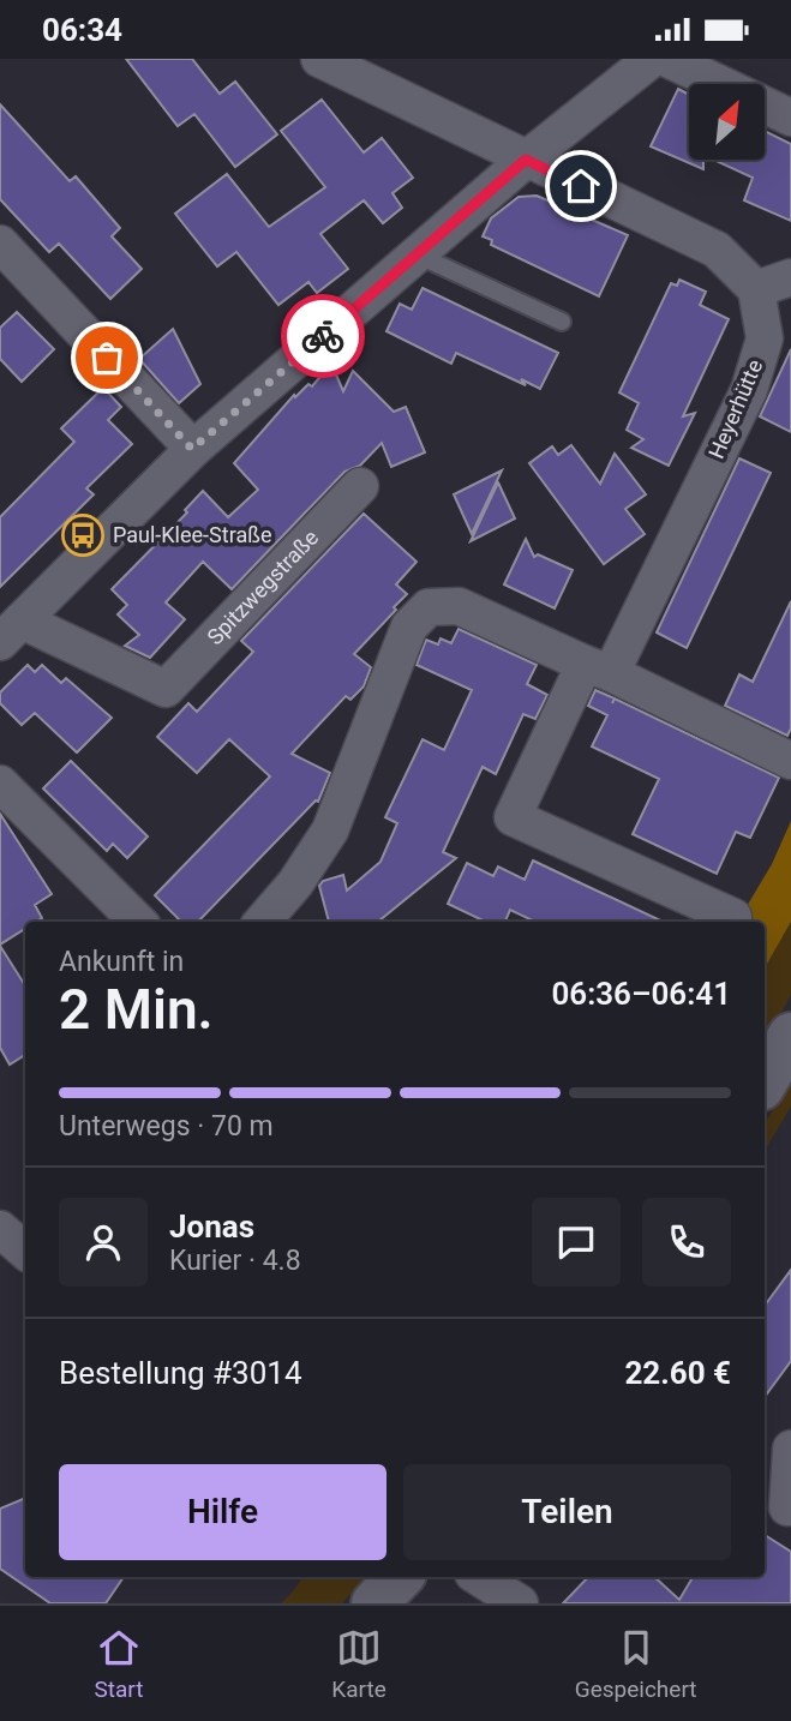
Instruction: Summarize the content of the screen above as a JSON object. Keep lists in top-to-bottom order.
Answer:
{
  "streets": {
    "street": ["Heyerhütte", "Spitzwegstraße"]
  },
  "places": {
    "bus stop": ["Paul-Klee-Straße"]
  },
  "north": "top right",
  "page": {
    "status": "06:34",
    "heading": ["2 Min.", "Ankunft in", "06:36–06:41"],
    "panel": [
      "Jonas",
      "Kurier · 4.8",
      "Bestellung #3014",
      "22.60 €"
    ],
    "bar": "Unterwegs · 70 m",
    "buttons": ["Hilfe", "Teilen"],
    "tabs": ["Start", "Karte", "Gespeichert"]
  }
}
